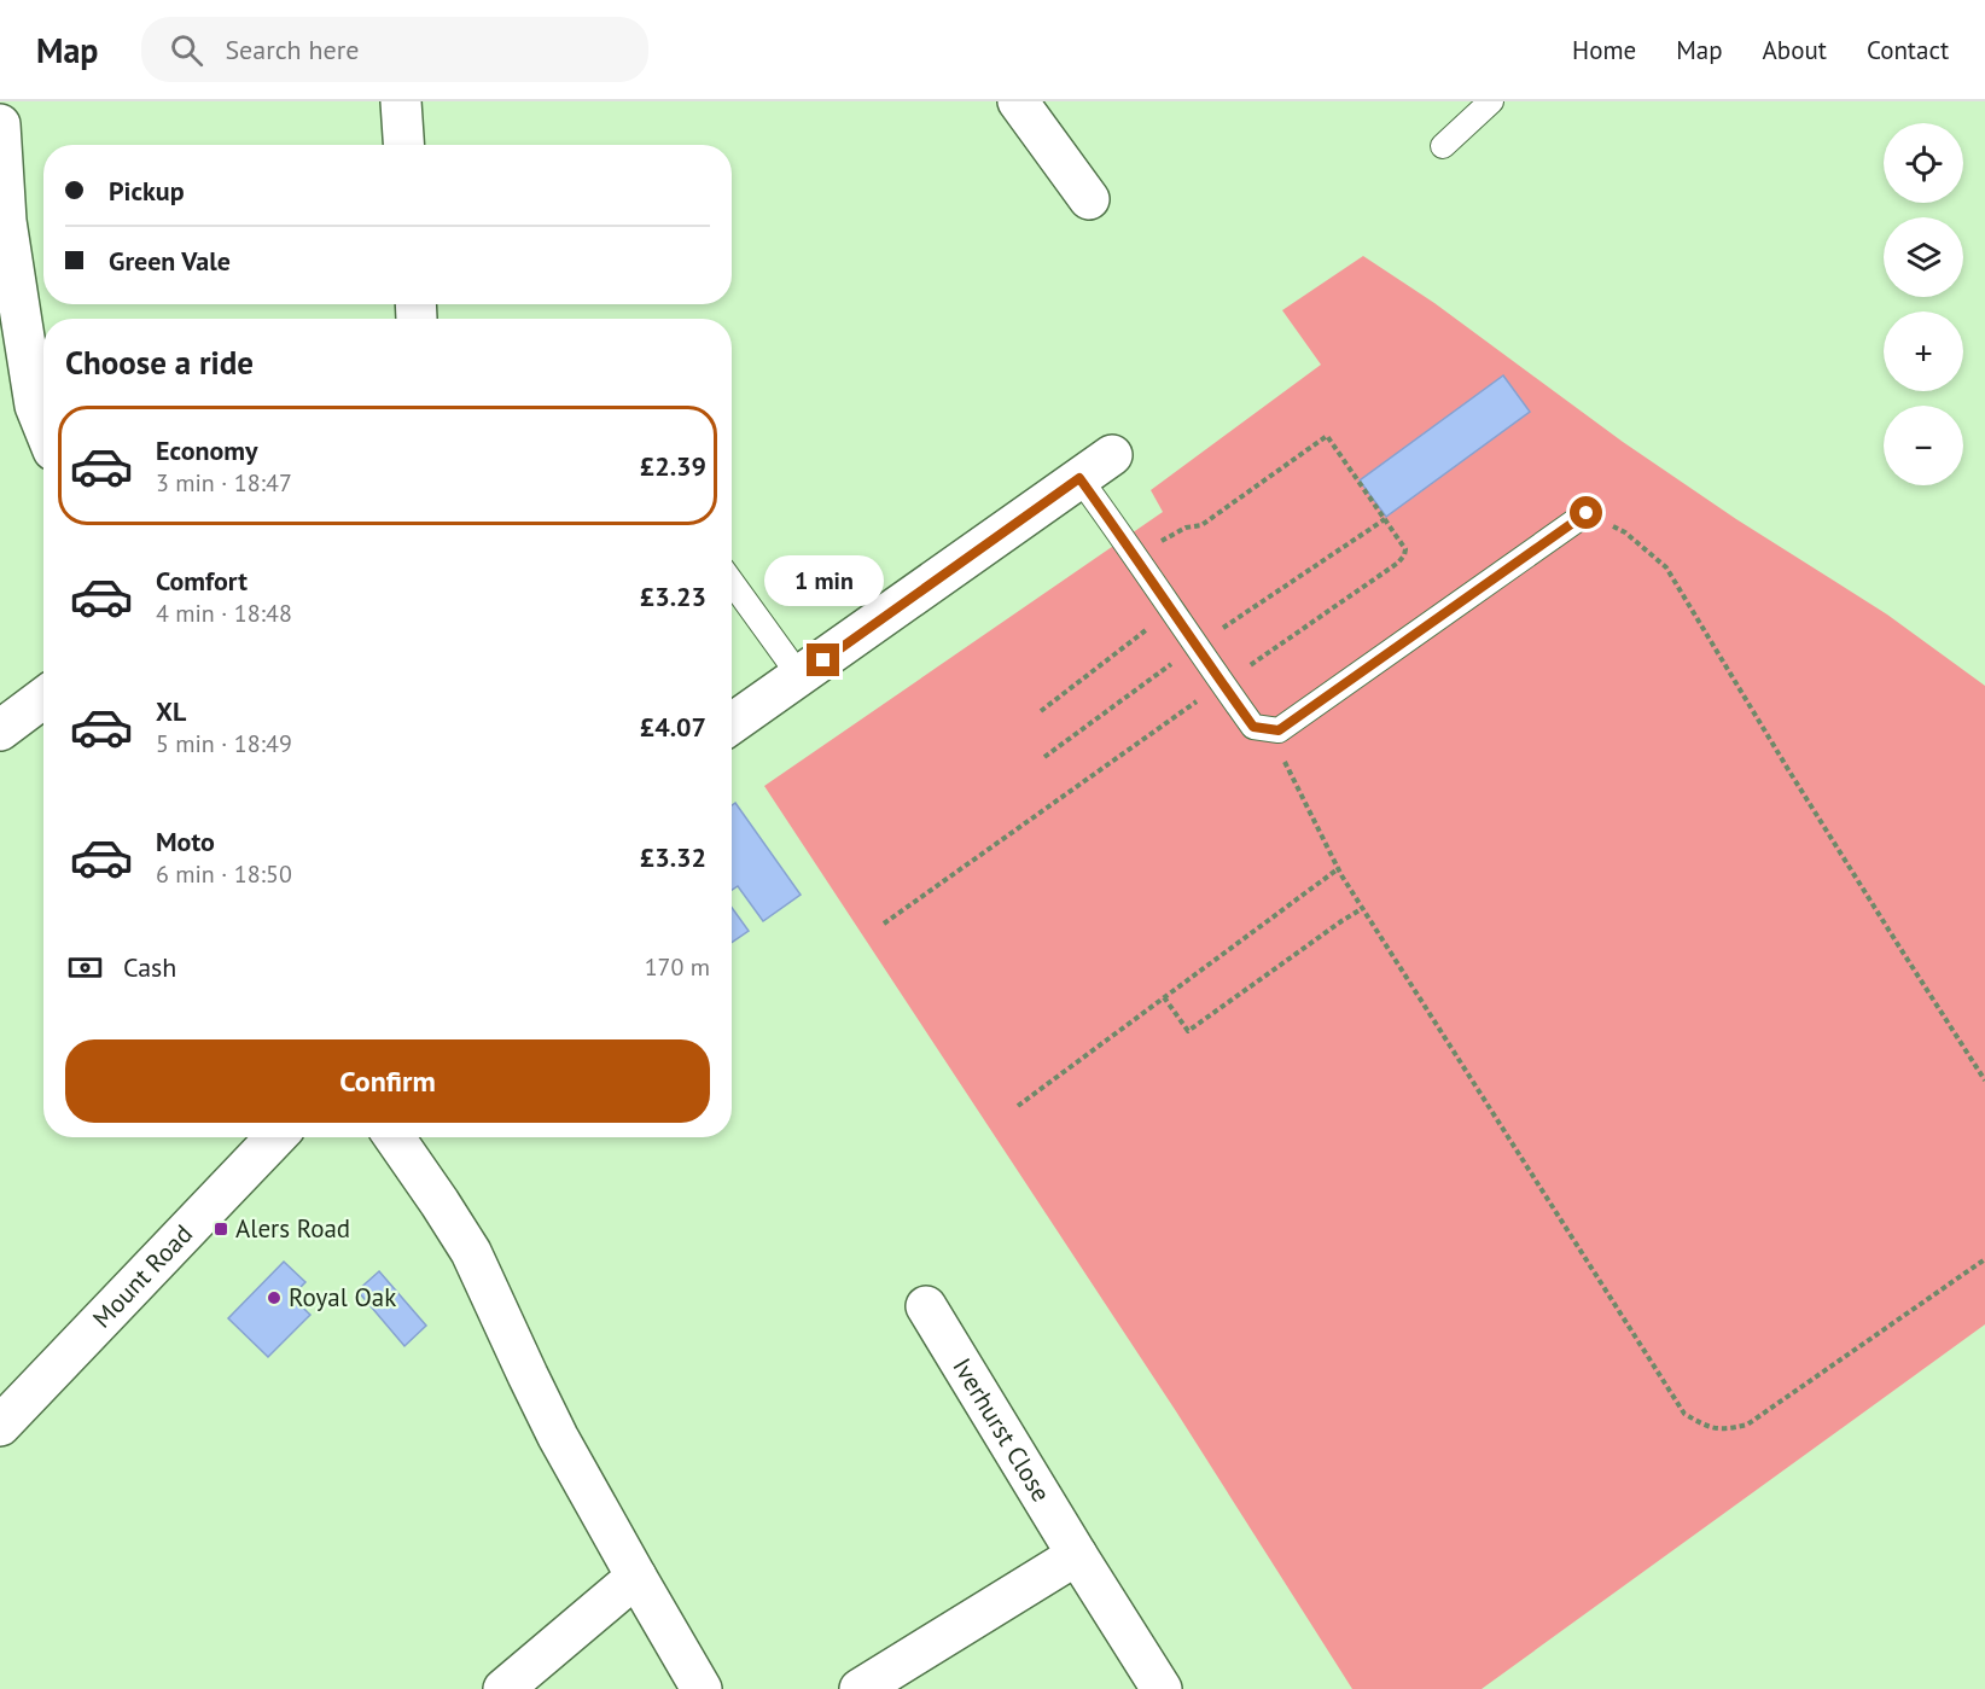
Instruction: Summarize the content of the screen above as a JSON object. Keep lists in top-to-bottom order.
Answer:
{
  "streets": {
    "street": ["Mount Road", "Iverhurst Close"]
  },
  "places": {
    "transit": ["Alers Road"],
    "other": ["Royal Oak"]
  },
  "page": {
    "header": "Map",
    "search": "Search here",
    "nav": [
      "Home",
      "Map",
      "About",
      "Contact"
    ],
    "map_buttons": ["+", "−"],
    "banner": ["Pickup", "Green Vale"],
    "heading": "Choose a ride",
    "list": [
      {
        "name": "Economy",
        "note": "3 min · 18:47",
        "value": "£2.39"
      },
      {
        "name": "Comfort",
        "note": "4 min · 18:48",
        "value": "£3.23"
      },
      {
        "name": "XL",
        "note": "5 min · 18:49",
        "value": "£4.07"
      },
      {
        "name": "Moto",
        "note": "6 min · 18:50",
        "value": "£3.32"
      }
    ],
    "bubble": "1 min",
    "pay": ["Cash", "170 m"],
    "buttons": "Confirm"
  }
}
